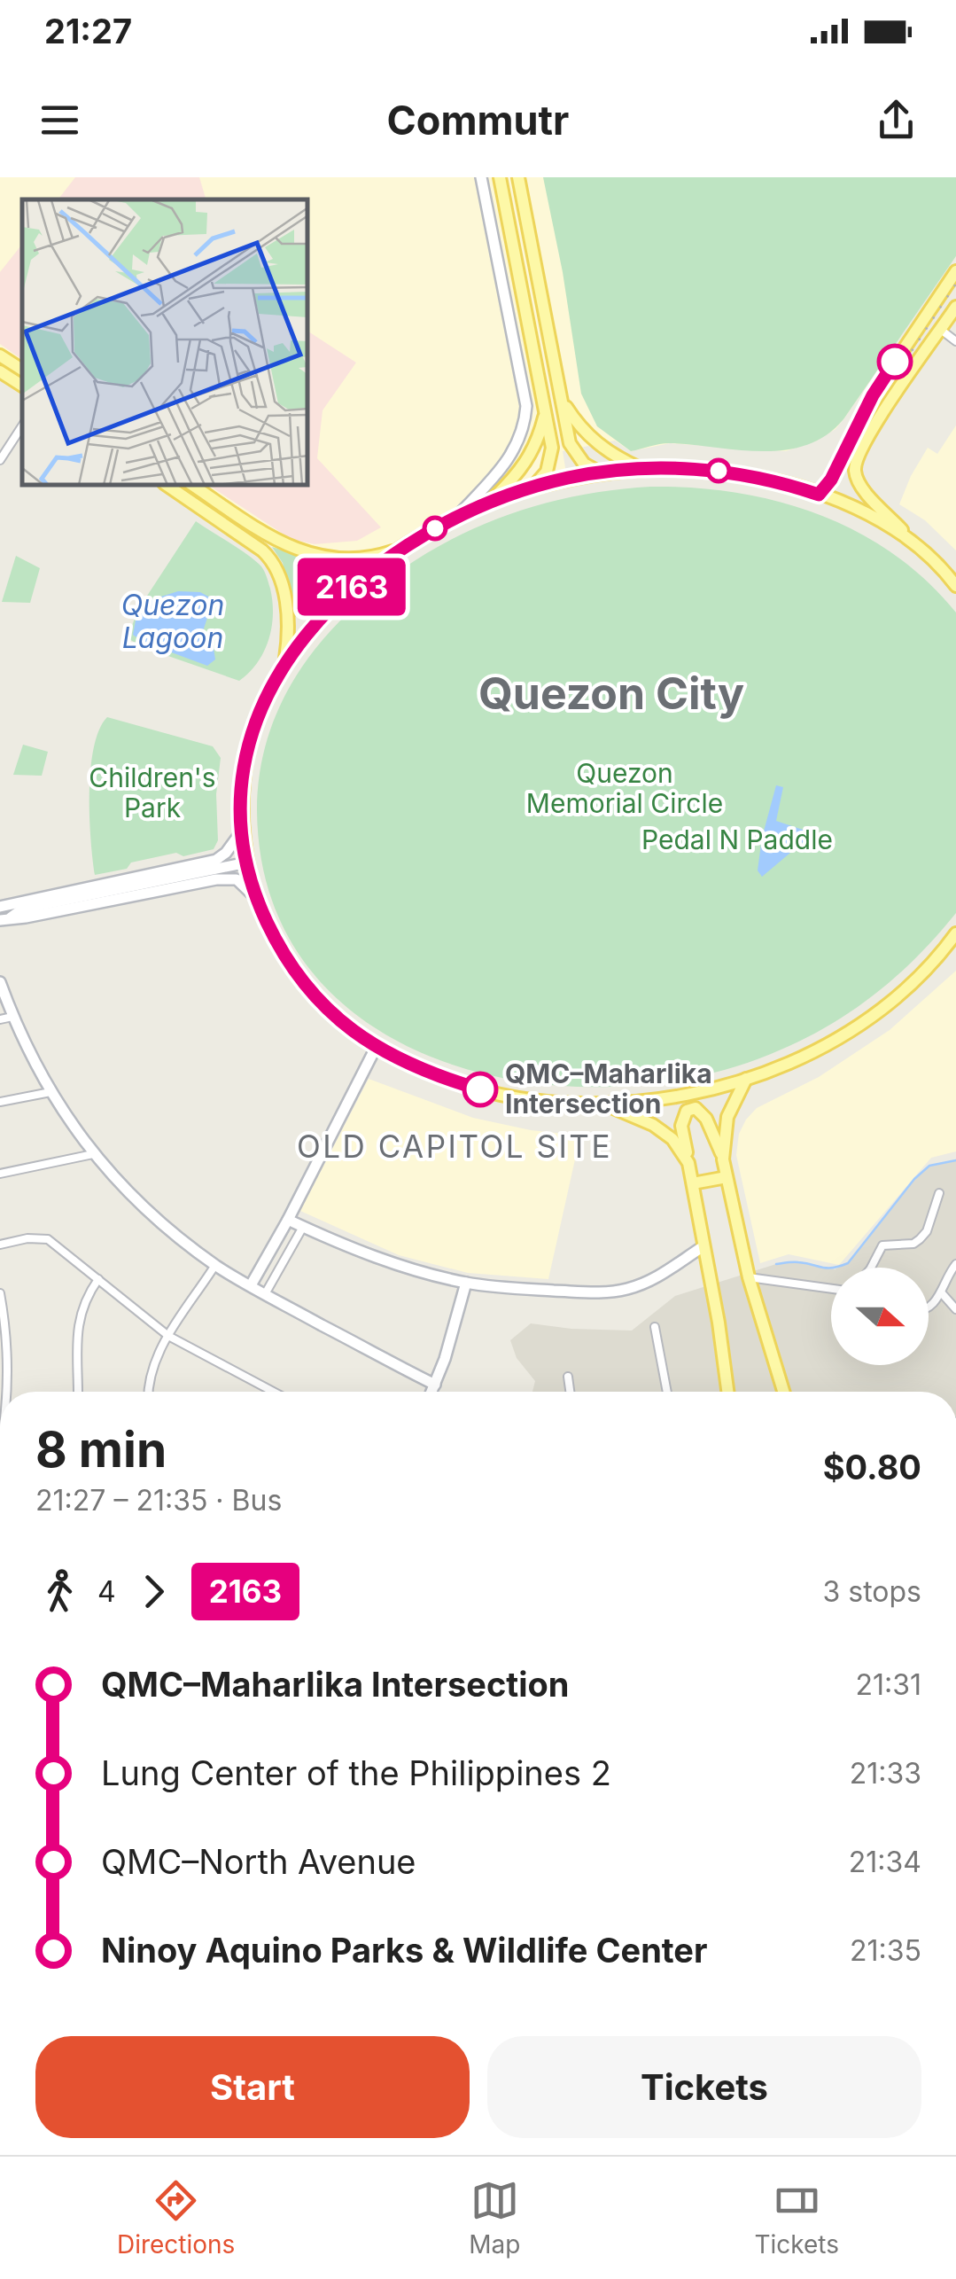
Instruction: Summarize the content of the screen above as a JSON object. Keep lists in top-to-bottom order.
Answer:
{
  "districts": ["Quezon City", "OLD CAPITOL SITE"],
  "water": ["Quezon Lagoon"],
  "parks": ["Quezon Memorial Circle", "Children's Park", "Pedal N Paddle"],
  "places": ["QMC–Maharlika Intersection"],
  "lines": ["bus line 2163"],
  "north": "right",
  "page": {
    "status": "21:27",
    "header": "Commutr",
    "on_map": "2163",
    "heading": ["8 min", "21:27 – 21:35 · Bus", "$0.80"],
    "legs": ["4", "2163", "3 stops"],
    "list": [
      {
        "name": "QMC–Maharlika Intersection",
        "value": "21:31"
      },
      {
        "name": "Lung Center of the Philippines 2",
        "value": "21:33"
      },
      {
        "name": "QMC–North Avenue",
        "value": "21:34"
      },
      {
        "name": "Ninoy Aquino Parks & Wildlife Center",
        "value": "21:35"
      }
    ],
    "buttons": ["Start", "Tickets"],
    "tabs": ["Directions", "Map", "Tickets"]
  }
}
